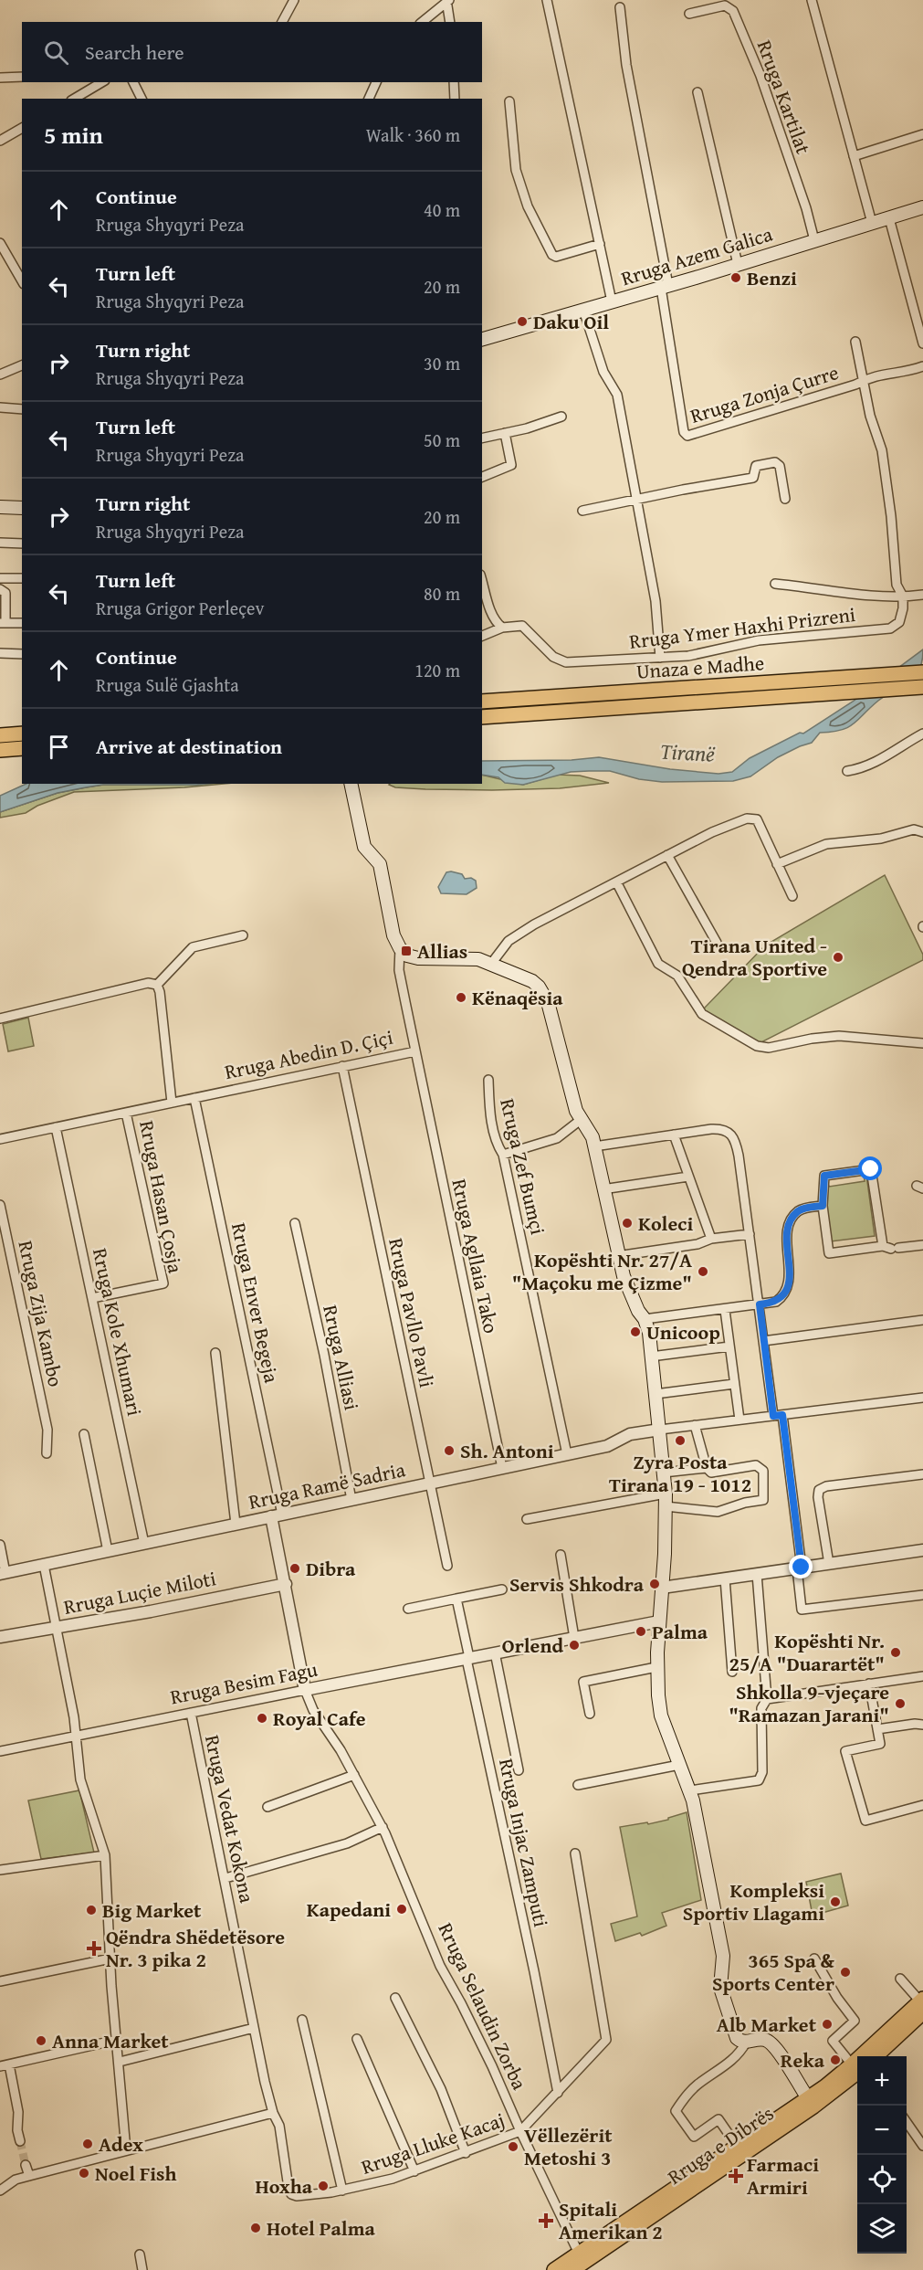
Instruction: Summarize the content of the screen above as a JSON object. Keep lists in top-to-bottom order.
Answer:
{
  "streets": {
    "main road": [
      "Rruga Azem Galica",
      "Unaza e Madhe",
      "Rruga Abedin D. Çiçi",
      "Rruga e Dibrës"
    ],
    "street": [
      "Rruga Kartilat",
      "Rruga Zonja Çurre",
      "Rruga Ymer Haxhi Prizreni",
      "Rruga Zef Bumçi",
      "Rruga Hasan Çosja",
      "Rruga Agllaia Tako",
      "Rruga Enver Begeja",
      "Rruga Pavllo Pavli",
      "Rruga Zija Kambo",
      "Rruga Kole Xhumari",
      "Rruga Alliasi",
      "Rruga Ramë Sadria",
      "Rruga Luçie Miloti",
      "Rruga Besim Fagu",
      "Rruga Vedat Kokona",
      "Rruga Injac Zamputi",
      "Rruga Selaudin Zorba",
      "Rruga Lluke Kacaj"
    ]
  },
  "crossings": [
    ["Rruga Kartilat", "Rruga Azem Galica"],
    ["Rruga Azem Galica", "Rruga Zonja Çurre"],
    ["Rruga Abedin D. Çiçi", "Rruga Hasan Çosja"],
    ["Rruga Abedin D. Çiçi", "Rruga Agllaia Tako"],
    ["Rruga Abedin D. Çiçi", "Rruga Enver Begeja"],
    ["Rruga Abedin D. Çiçi", "Rruga Pavllo Pavli"],
    ["Rruga Abedin D. Çiçi", "Rruga Kole Xhumari"],
    ["Rruga Zef Bumçi", "Rruga Ramë Sadria"],
    ["Rruga Hasan Çosja", "Rruga Kole Xhumari"],
    ["Rruga Agllaia Tako", "Rruga Ramë Sadria"],
    ["Rruga Enver Begeja", "Rruga Ramë Sadria"],
    ["Rruga Enver Begeja", "Rruga Selaudin Zorba"],
    ["Rruga Pavllo Pavli", "Rruga Ramë Sadria"],
    ["Rruga Kole Xhumari", "Rruga Ramë Sadria"],
    ["Rruga Alliasi", "Rruga Ramë Sadria"],
    ["Rruga Ramë Sadria", "Rruga Selaudin Zorba"],
    ["Rruga Luçie Miloti", "Rruga Selaudin Zorba"],
    ["Rruga Besim Fagu", "Rruga Vedat Kokona"],
    ["Rruga Besim Fagu", "Rruga Injac Zamputi"],
    ["Rruga Besim Fagu", "Rruga Selaudin Zorba"],
    ["Rruga Vedat Kokona", "Rruga Lluke Kacaj"],
    ["Rruga Selaudin Zorba", "Rruga Lluke Kacaj"],
    ["Rruga Selaudin Zorba", "Rruga e Dibrës"]
  ],
  "water": ["Tiranë"],
  "places": {
    "other": [
      "Benzi",
      "Daku Oil",
      "Tirana United - Qendra Sportive",
      "Kënaqësia",
      "Koleci",
      "Kopështi Nr. 27/A \"Maçoku me Çizme\"",
      "Unicoop",
      "Zyra Posta Tirana 19 - 1012",
      "Sh. Antoni",
      "Dibra",
      "Servis Shkodra",
      "Palma",
      "Orlend",
      "Kopështi Nr. 25/A \"Duarartët\"",
      "Shkolla 9-vjeçare \"Ramazan Jarani\"",
      "Royal Cafe",
      "Kompleksi Sportiv Llagami",
      "Kapedani",
      "Big Market",
      "365 Spa & Sports Center",
      "Alb Market",
      "Anna Market",
      "Reka",
      "Adex",
      "Vëllezërit Metoshi 3",
      "Noel Fish",
      "Hoxha",
      "Hotel Palma"
    ],
    "transit": ["Allias"],
    "health": ["Qëndra Shëdetësore Nr. 3 pika 2", "Farmaci Armiri", "Spitali Amerikan 2"]
  },
  "page": {
    "search": "Search here",
    "heading": ["5 min", "Walk · 360 m"],
    "list": [
      ["Continue", "Rruga Shyqyri Peza", "40 m"],
      ["Turn left", "Rruga Shyqyri Peza", "20 m"],
      ["Turn right", "Rruga Shyqyri Peza", "30 m"],
      ["Turn left", "Rruga Shyqyri Peza", "50 m"],
      ["Turn right", "Rruga Shyqyri Peza", "20 m"],
      ["Turn left", "Rruga Grigor Perleçev", "80 m"],
      ["Continue", "Rruga Sulë Gjashta", "120 m"],
      "Arrive at destination"
    ],
    "map_buttons": ["+", "−"]
  }
}
